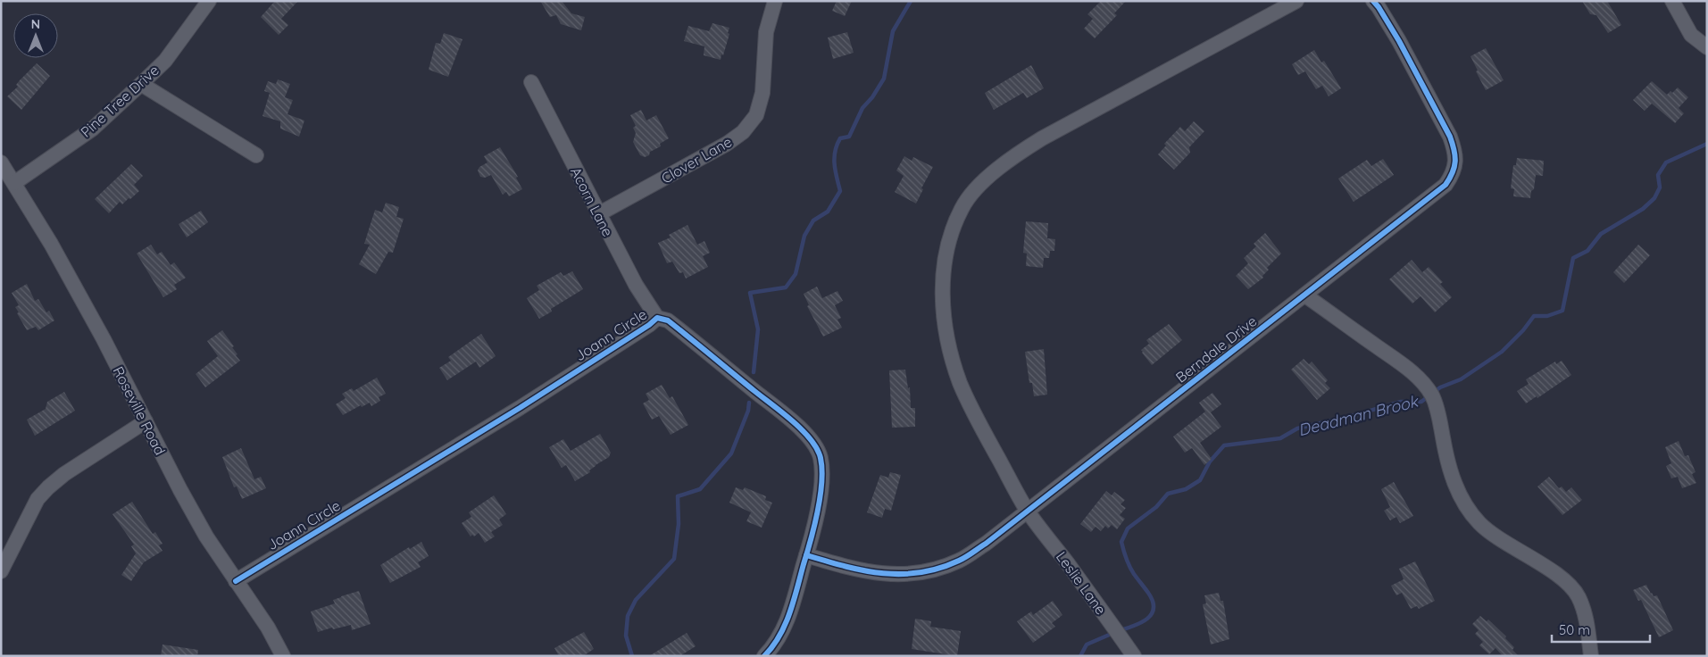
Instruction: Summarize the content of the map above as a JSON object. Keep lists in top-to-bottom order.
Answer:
{
  "streets": {
    "street": [
      "Pine Tree Drive",
      "Clover Lane",
      "Acorn Lane",
      "Joann Circle",
      "Berndale Drive",
      "Roseville Road",
      "Leslie Lane"
    ]
  },
  "crossings": [
    ["Pine Tree Drive", "Roseville Road"],
    ["Clover Lane", "Acorn Lane"],
    ["Acorn Lane", "Joann Circle"],
    ["Joann Circle", "Berndale Drive"],
    ["Joann Circle", "Roseville Road"],
    ["Berndale Drive", "Leslie Lane"]
  ],
  "water": ["Deadman Brook"],
  "scale_bar": "50 m",
  "north": "top"
}
